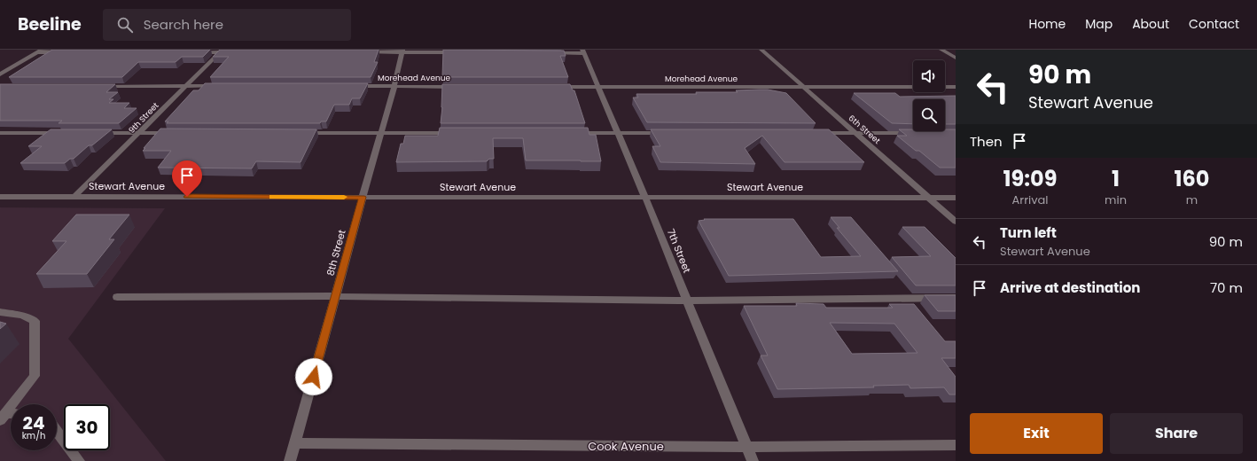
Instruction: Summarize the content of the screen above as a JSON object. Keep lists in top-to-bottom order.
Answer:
{
  "streets": {
    "street": [
      "Morehead Avenue",
      "9th Street",
      "6th Street",
      "Stewart Avenue",
      "7th Street",
      "8th Street",
      "Cook Avenue"
    ]
  },
  "crossings": [
    ["Morehead Avenue", "6th Street"],
    ["Morehead Avenue", "7th Street"],
    ["Morehead Avenue", "8th Street"],
    ["9th Street", "Stewart Avenue"],
    ["6th Street", "Stewart Avenue"],
    ["Stewart Avenue", "7th Street"],
    ["Stewart Avenue", "8th Street"],
    ["7th Street", "Cook Avenue"],
    ["8th Street", "Cook Avenue"]
  ],
  "page": {
    "header": "Beeline",
    "search": "Search here",
    "nav": [
      "Home",
      "Map",
      "About",
      "Contact"
    ],
    "turn": ["90 m", "Stewart Avenue"],
    "then": "Then",
    "eta": [
      "19:09",
      "Arrival",
      "1",
      "min",
      "160",
      "m"
    ],
    "list": [
      {
        "name": "Turn left",
        "note": "Stewart Avenue",
        "value": "90 m"
      },
      {
        "name": "Arrive at destination",
        "value": "70 m"
      }
    ],
    "speed": "24 km/h",
    "limit": "30",
    "buttons": ["Exit", "Share"]
  }
}
